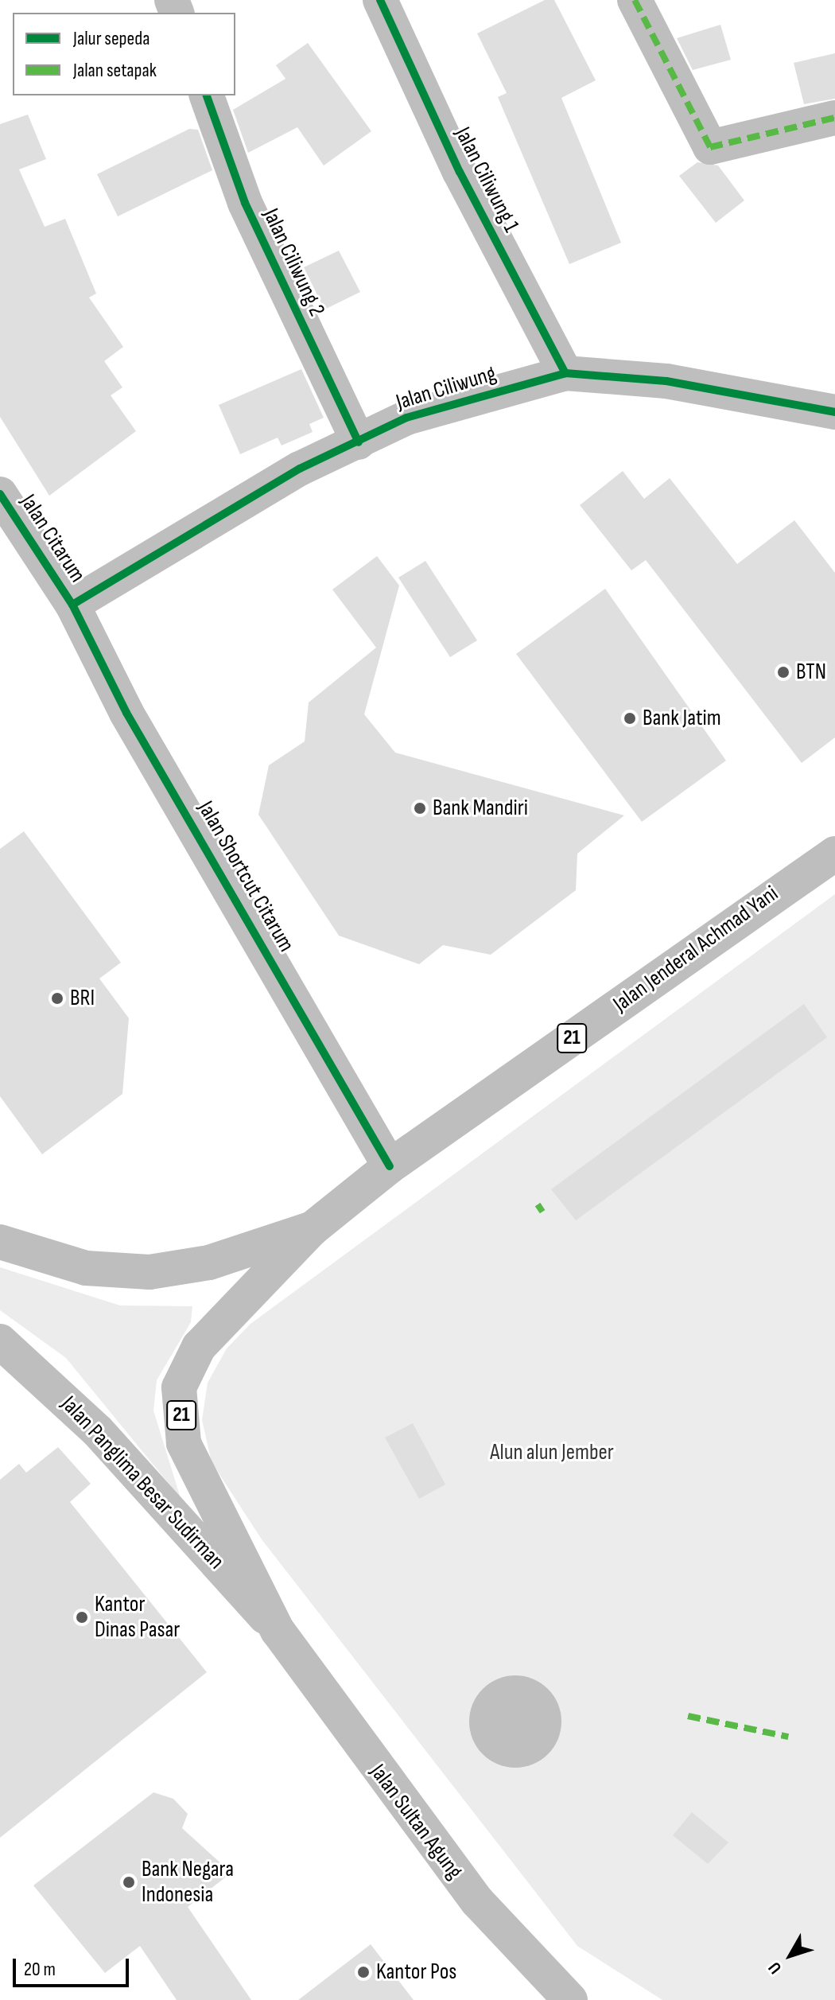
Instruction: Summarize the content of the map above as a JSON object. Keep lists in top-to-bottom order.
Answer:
{
  "streets": {
    "main road": [
      "Jalan Ciliwung 1",
      "Jalan Ciliwung 2",
      "Jalan Ciliwung",
      "Jalan Citarum",
      "Jalan Shortcut Citarum",
      "Jalan Jenderal Achmad Yani",
      "21",
      "Jalan Panglima Besar Sudirman",
      "Jalan Sultan Agung"
    ]
  },
  "crossings": [
    ["Jalan Ciliwung 1", "Jalan Ciliwung"],
    ["Jalan Ciliwung 2", "Jalan Ciliwung"],
    ["Jalan Ciliwung", "Jalan Citarum"],
    ["Jalan Ciliwung", "Jalan Shortcut Citarum"],
    ["Jalan Citarum", "Jalan Shortcut Citarum"],
    ["Jalan Shortcut Citarum", "Jalan Jenderal Achmad Yani"],
    ["Jalan Jenderal Achmad Yani", "21"],
    ["21", "Jalan Panglima Besar Sudirman"],
    ["21", "Jalan Sultan Agung"],
    ["Jalan Panglima Besar Sudirman", "Jalan Sultan Agung"]
  ],
  "parks": ["Alun alun Jember"],
  "places": [
    "BTN",
    "Bank Jatim",
    "Bank Mandiri",
    "BRI",
    "Kantor Dinas Pasar",
    "Bank Negara Indonesia",
    "Kantor Pos"
  ],
  "legend": ["Jalur sepeda", "Jalan setapak"],
  "scale_bar": "20 m",
  "north": "bottom left"
}
